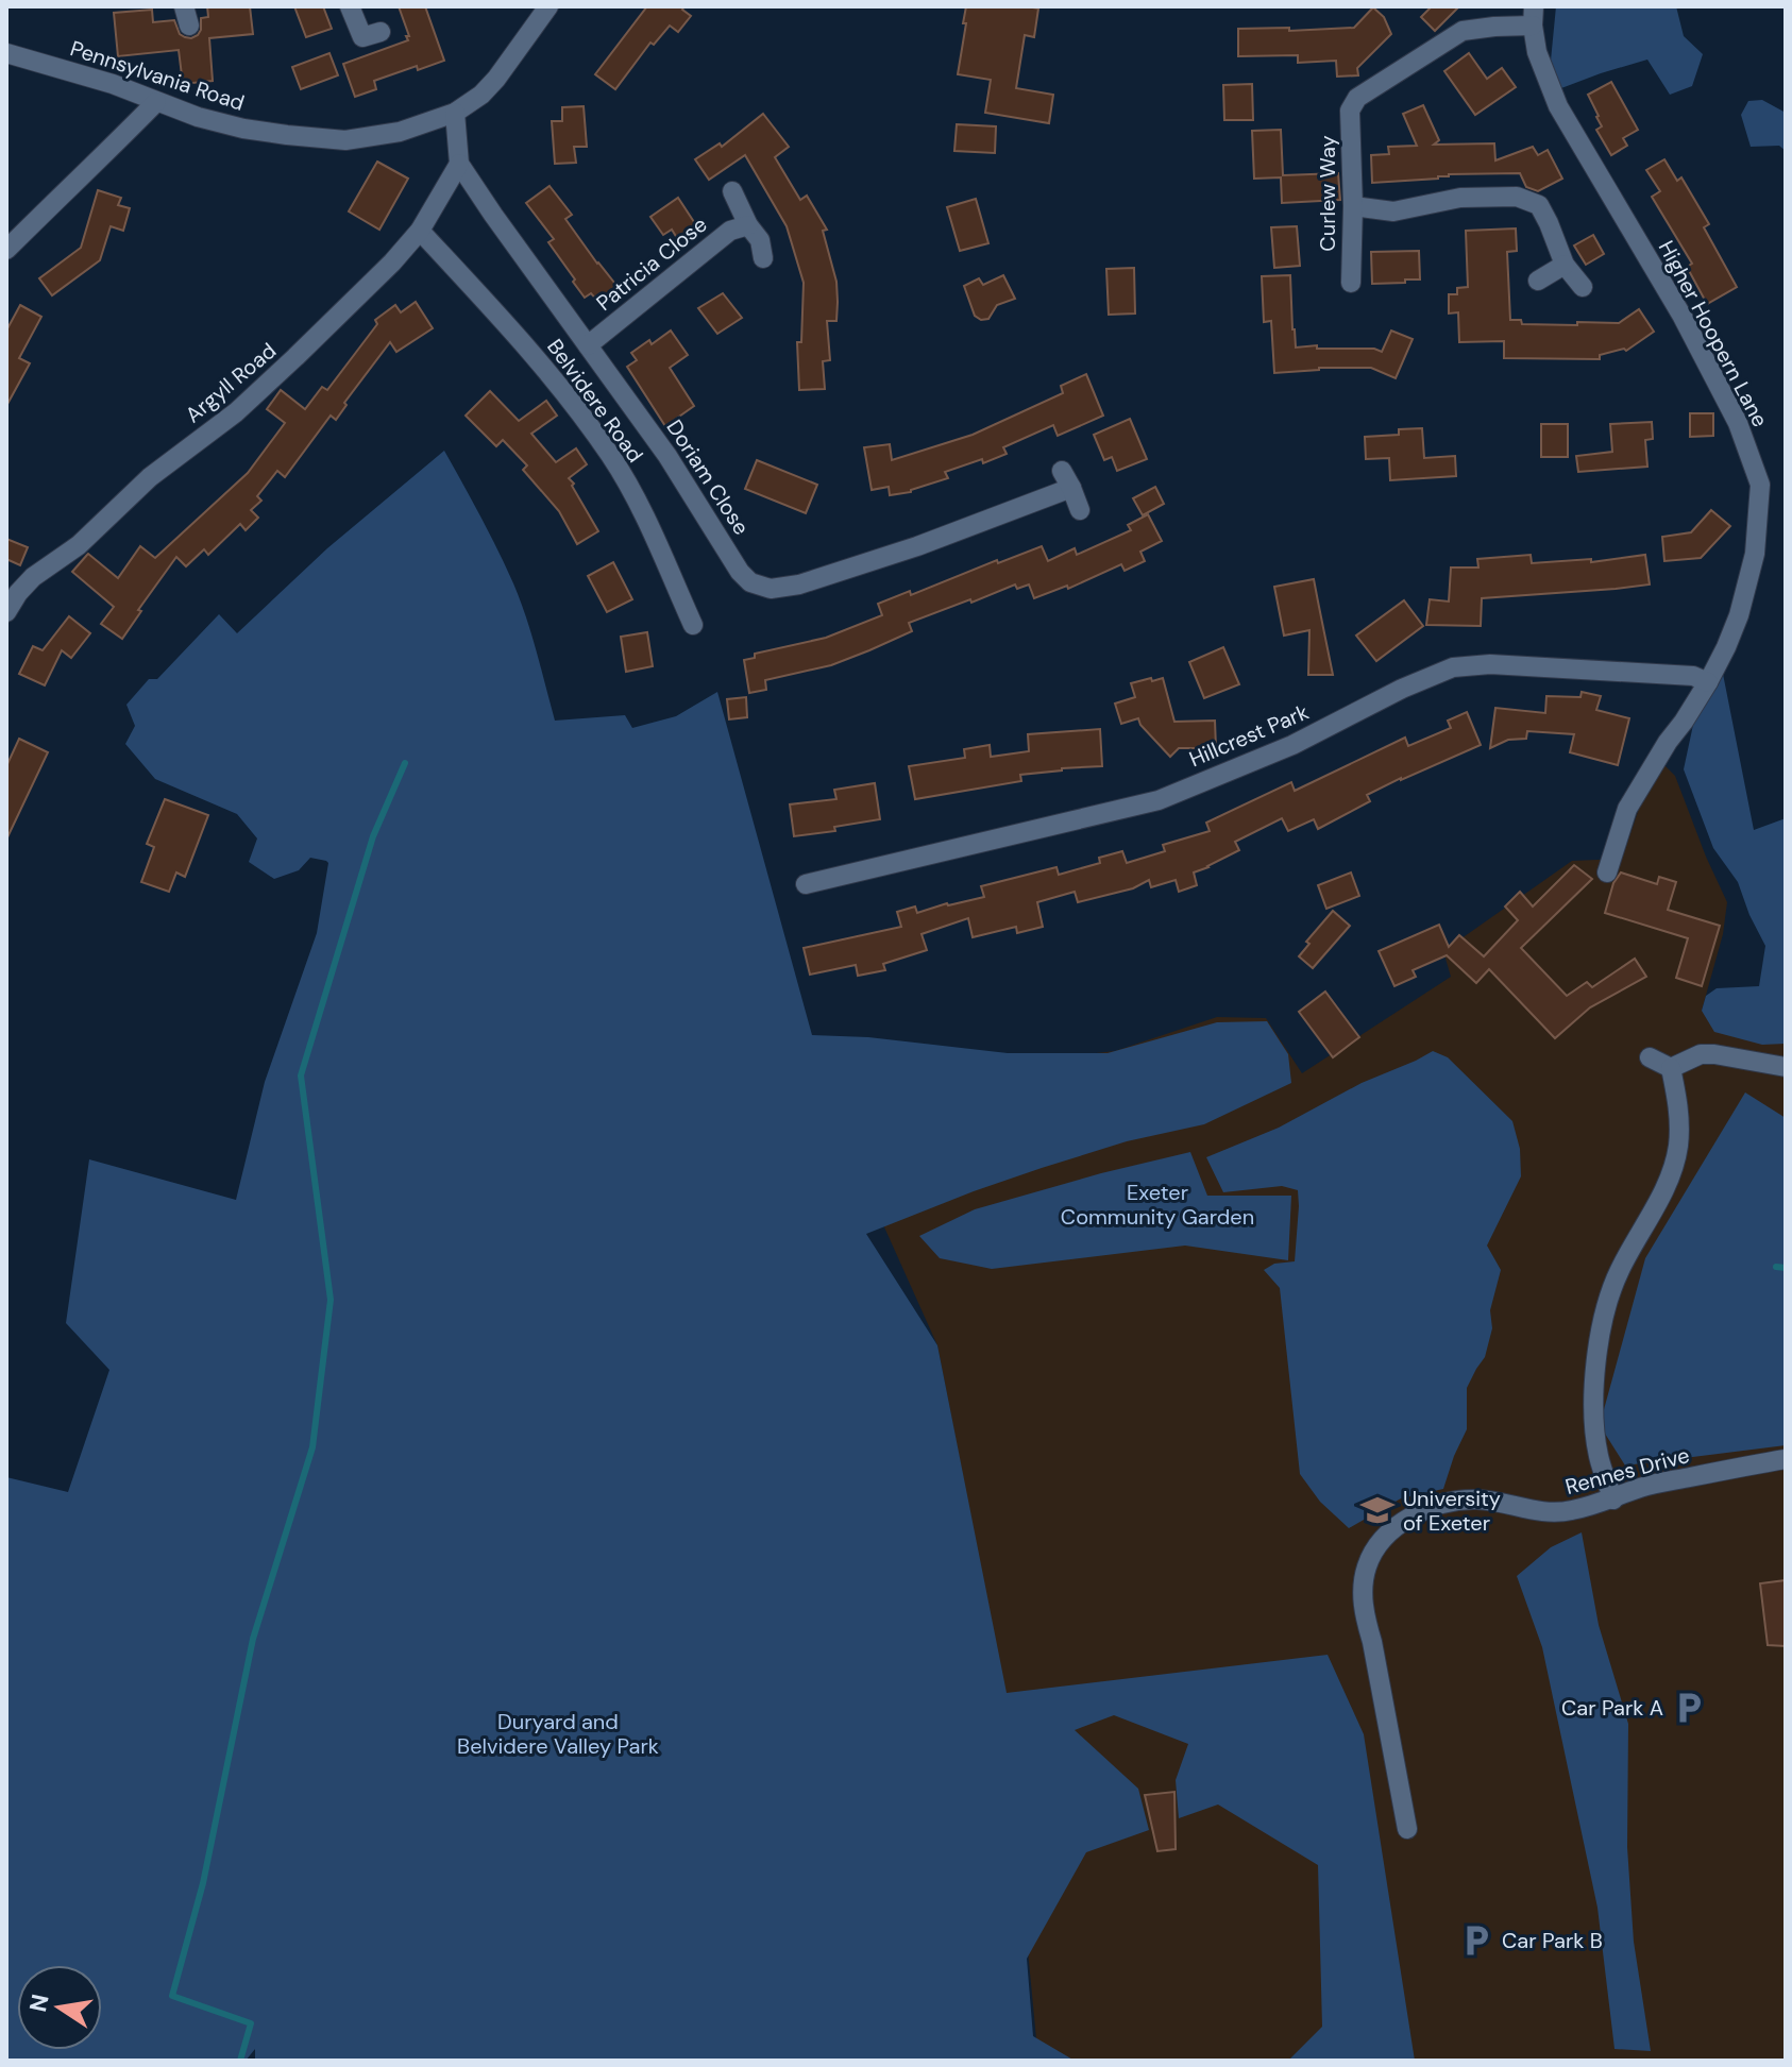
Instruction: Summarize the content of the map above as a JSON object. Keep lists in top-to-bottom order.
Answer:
{
  "streets": {
    "street": [
      "Pennsylvania Road",
      "Curlew Way",
      "Patricia Close",
      "Higher Hoopern Lane",
      "Argyll Road",
      "Belvidere Road",
      "Doriam Close",
      "Hillcrest Park",
      "Rennes Drive"
    ]
  },
  "crossings": [
    ["Pennsylvania Road", "Doriam Close"],
    ["Curlew Way", "Higher Hoopern Lane"],
    ["Patricia Close", "Doriam Close"],
    ["Higher Hoopern Lane", "Hillcrest Park"],
    ["Argyll Road", "Belvidere Road"],
    ["Argyll Road", "Doriam Close"]
  ],
  "parks": ["Exeter Community Garden", "Duryard and Belvidere Valley Park"],
  "places": {
    "school or university": ["University of Exeter"],
    "parking": ["Car Park A", "Car Park B"]
  },
  "north": "left"
}
